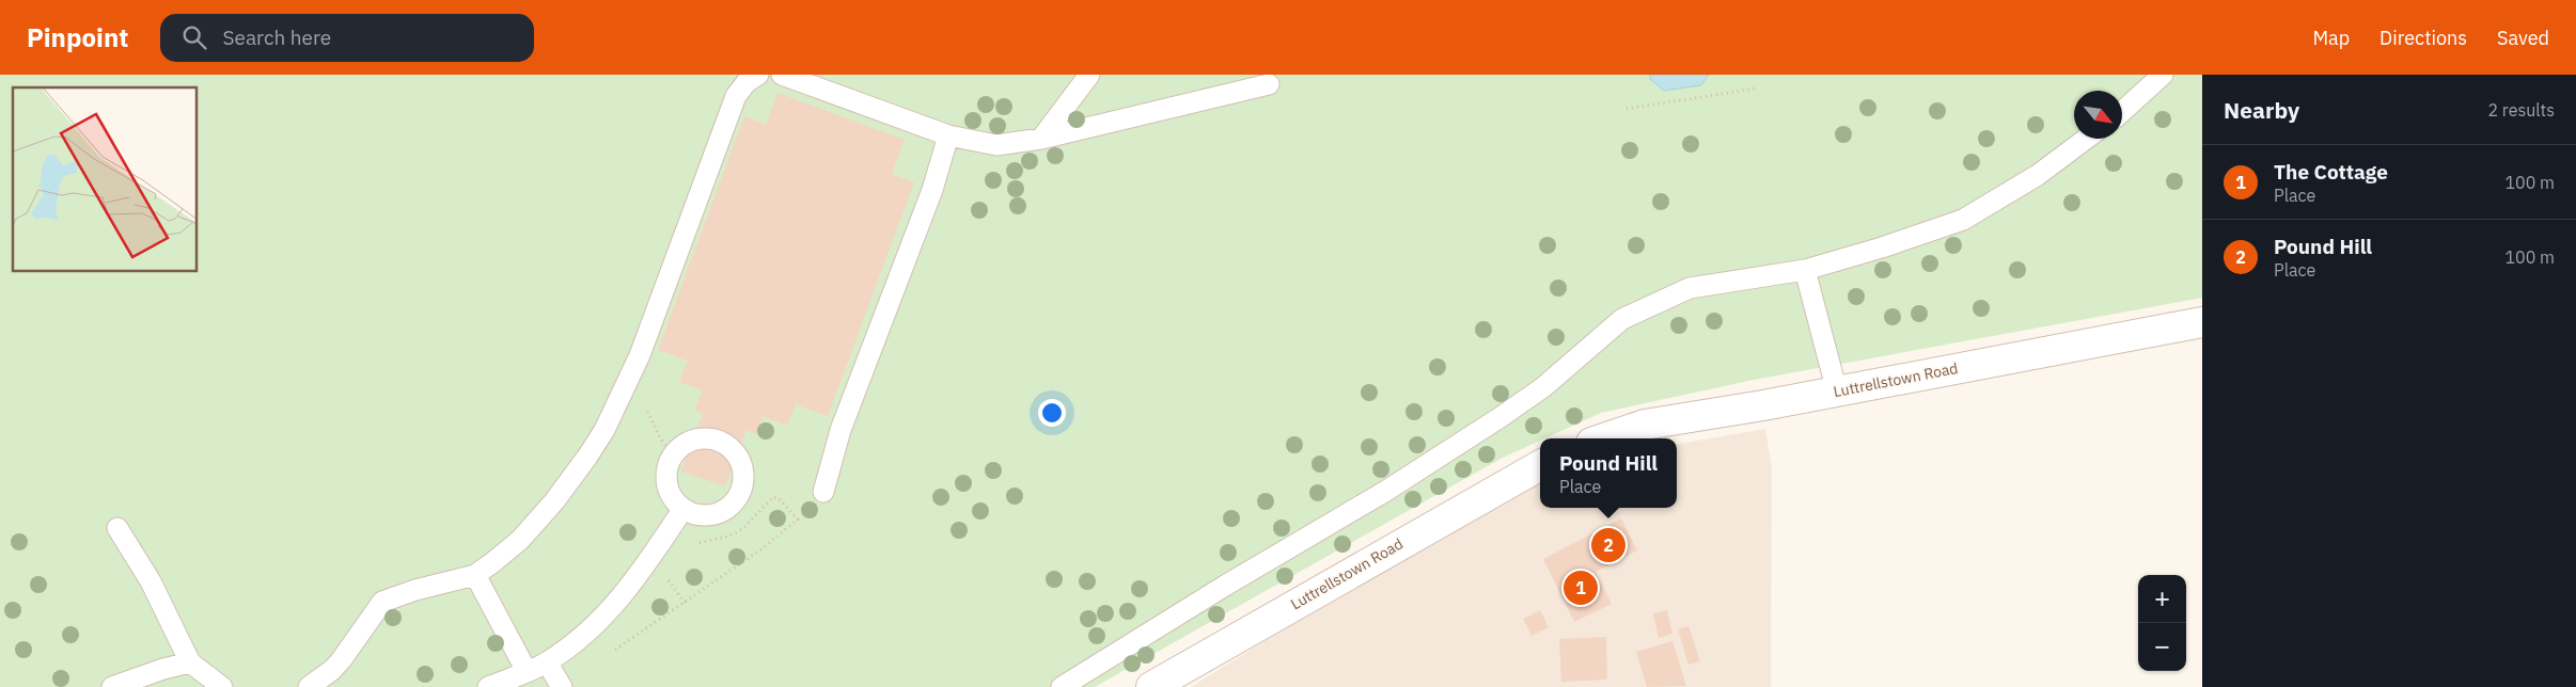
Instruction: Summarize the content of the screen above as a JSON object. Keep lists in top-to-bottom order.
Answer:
{
  "streets": {
    "street": ["Luttrellstown Road"]
  },
  "north": "bottom right",
  "page": {
    "header": "Pinpoint",
    "search": "Search here",
    "nav": ["Map", "Directions", "Saved"],
    "heading": ["Nearby", "2 results"],
    "list": [
      {
        "mark": "1",
        "name": "The Cottage",
        "note": "Place",
        "value": "100 m"
      },
      {
        "mark": "2",
        "name": "Pound Hill",
        "note": "Place",
        "value": "100 m"
      }
    ],
    "popup": ["Pound Hill", "Place"],
    "pins": ["2", "1"],
    "map_buttons": ["+", "−"]
  }
}
